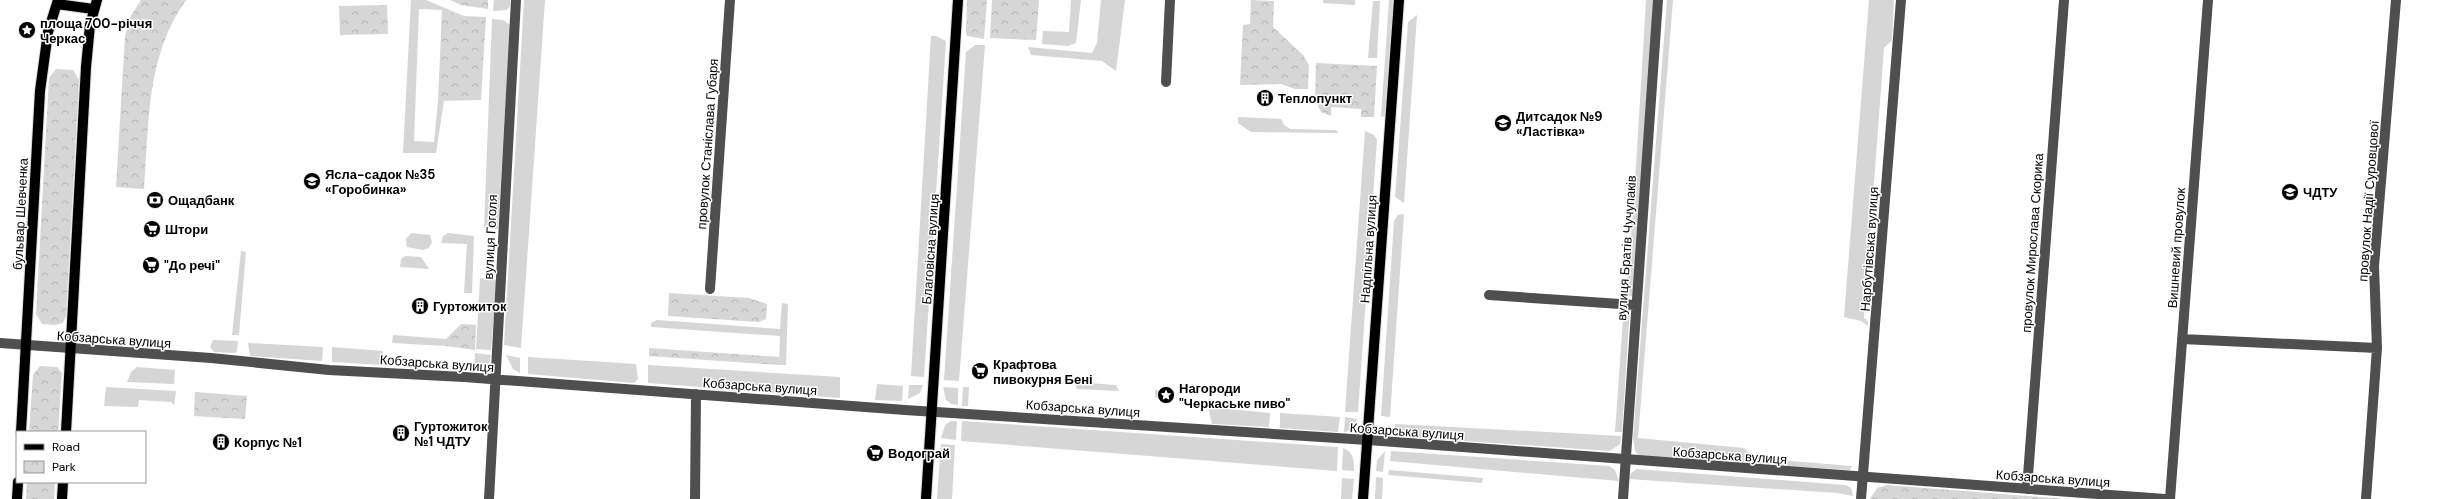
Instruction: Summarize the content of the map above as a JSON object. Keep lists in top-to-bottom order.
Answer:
{
  "streets": {
    "main road": ["бульвар Шевченка", "Благовісна вулиця", "Надпільна вулиця"],
    "street": [
      "провулок Станіслава Губаря",
      "провулок Надії Суровцової",
      "вулиця Гоголя",
      "провулок Мирослава Скорика",
      "вулиця Братів Чучупаків",
      "Вишневий провулок",
      "Нарбутівська вулиця",
      "Кобзарська вулиця"
    ]
  },
  "crossings": [
    ["бульвар Шевченка", "Кобзарська вулиця"],
    ["вулиця Гоголя", "Кобзарська вулиця"],
    ["провулок Мирослава Скорика", "Кобзарська вулиця"],
    ["вулиця Братів Чучупаків", "Кобзарська вулиця"],
    ["Благовісна вулиця", "Кобзарська вулиця"],
    ["Надпільна вулиця", "Кобзарська вулиця"],
    ["Нарбутівська вулиця", "Кобзарська вулиця"]
  ],
  "places": {
    "place": ["площа 700-річчя Черкас", "Нагороди \"Черкаське пиво\""],
    "building": [
      "Теплопункт",
      "Гуртожиток",
      "Гуртожиток №1 ЧДТУ",
      "Корпус №1"
    ],
    "school or university": ["Дитсадок №9 «Ластівка»", "Ясла-садок №35 «Горобинка»", "ЧДТУ"],
    "bank": ["Ощадбанк"],
    "supermarket": [
      "Штори",
      "\"До речі\"",
      "Крафтова пивокурня Бені",
      "Водограй"
    ]
  },
  "legend": ["Road", "Park"]
}
